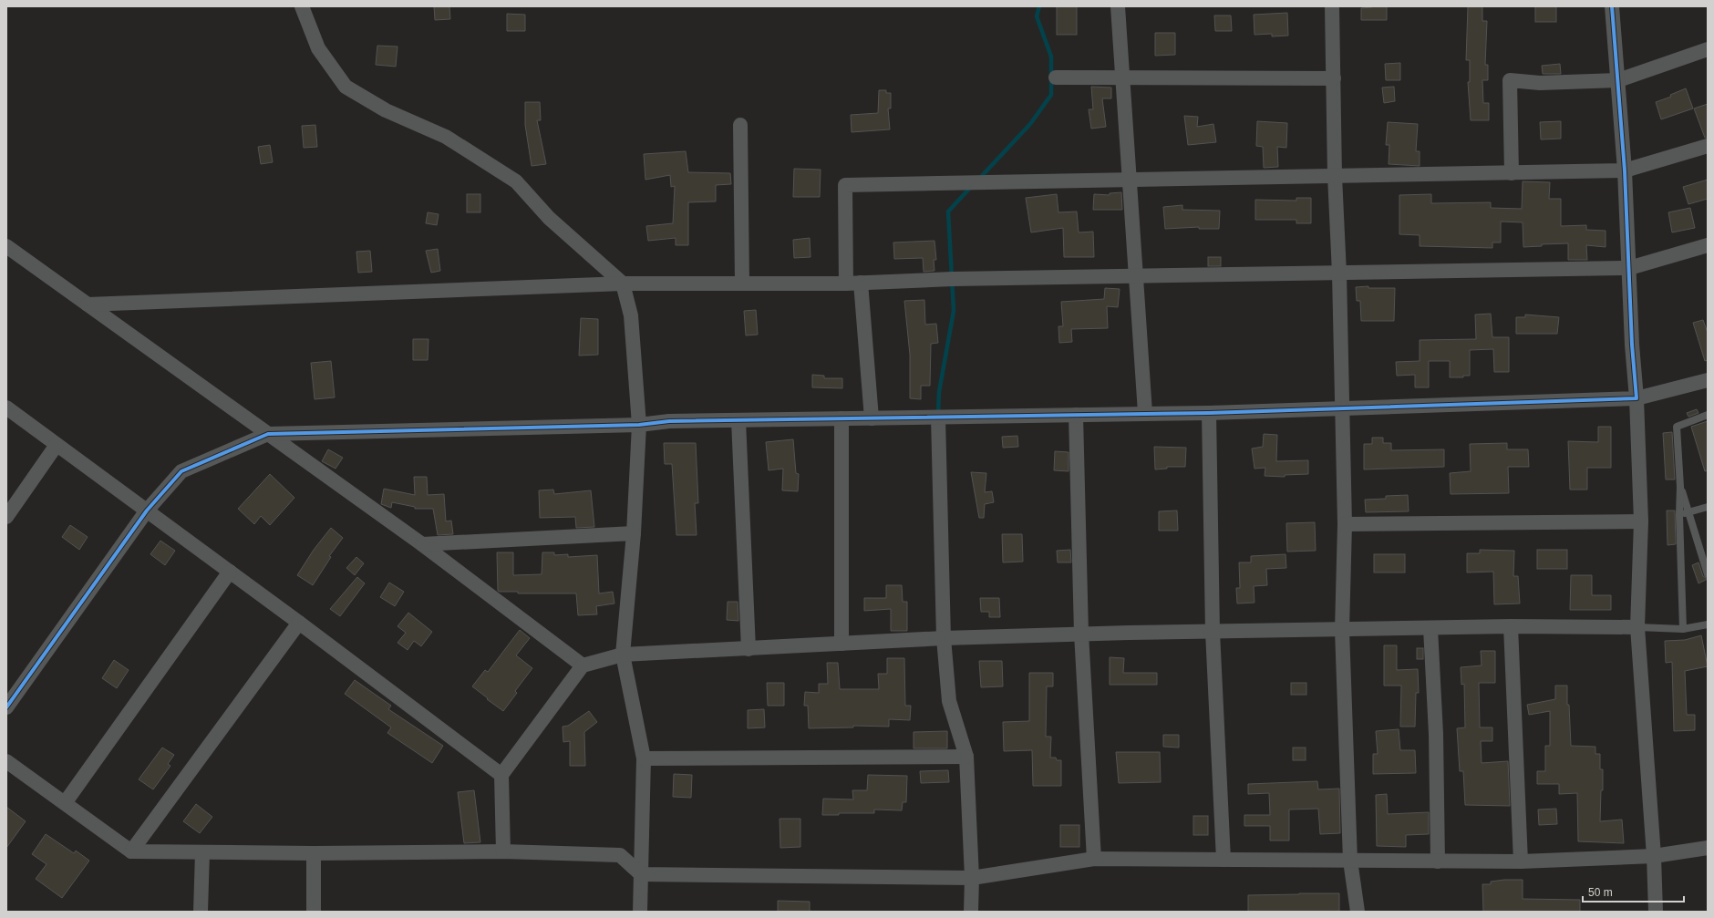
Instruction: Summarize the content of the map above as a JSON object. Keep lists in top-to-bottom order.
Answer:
{
  "scale_bar": "50 m"
}
